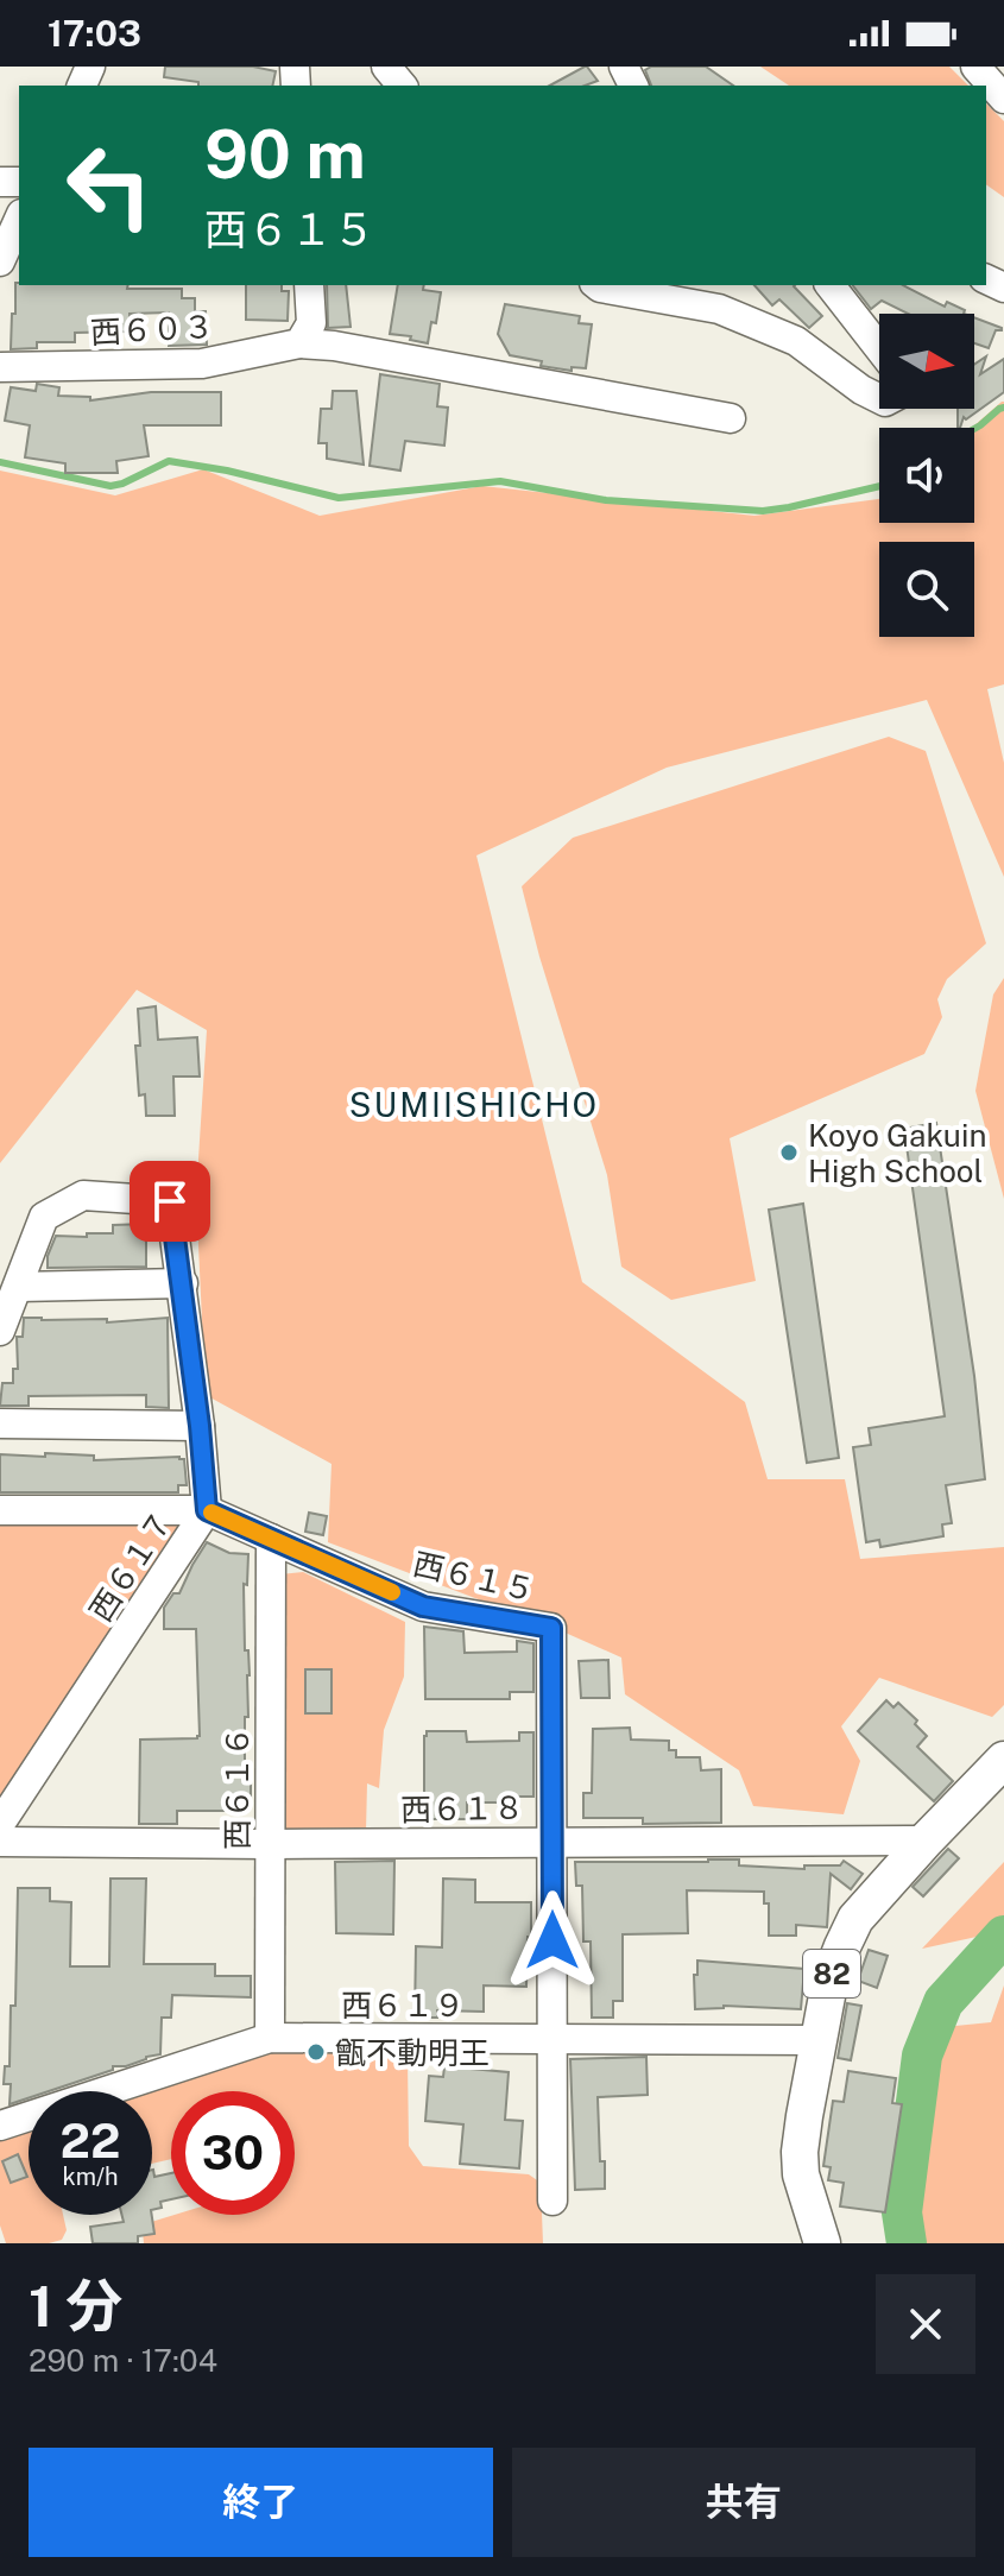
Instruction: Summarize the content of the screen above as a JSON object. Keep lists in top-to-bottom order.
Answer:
{
  "streets": {
    "main road": ["82"],
    "street": [
      "西６０３",
      "西６１７",
      "西６１５",
      "西６１６",
      "西６１８",
      "西６１９"
    ]
  },
  "crossings": [
    ["西６１７", "西６１５"],
    ["西６１５", "西６１６"],
    ["西６１５", "西６１８"],
    ["西６１５", "西６１９"],
    ["西６１６", "西６１８"],
    ["西６１６", "西６１９"],
    ["西６１８", "82"],
    ["82", "西６１９"]
  ],
  "districts": ["SUMIISHICHO"],
  "places": ["Koyo Gakuin High School", "甑不動明王"],
  "north": "right",
  "page": {
    "status": "17:03",
    "turn": ["90 m", "西６１５"],
    "speed": "22 km/h",
    "limit": "30",
    "heading": ["1 分", "290 m · 17:04"],
    "buttons": ["終了", "共有"]
  }
}
